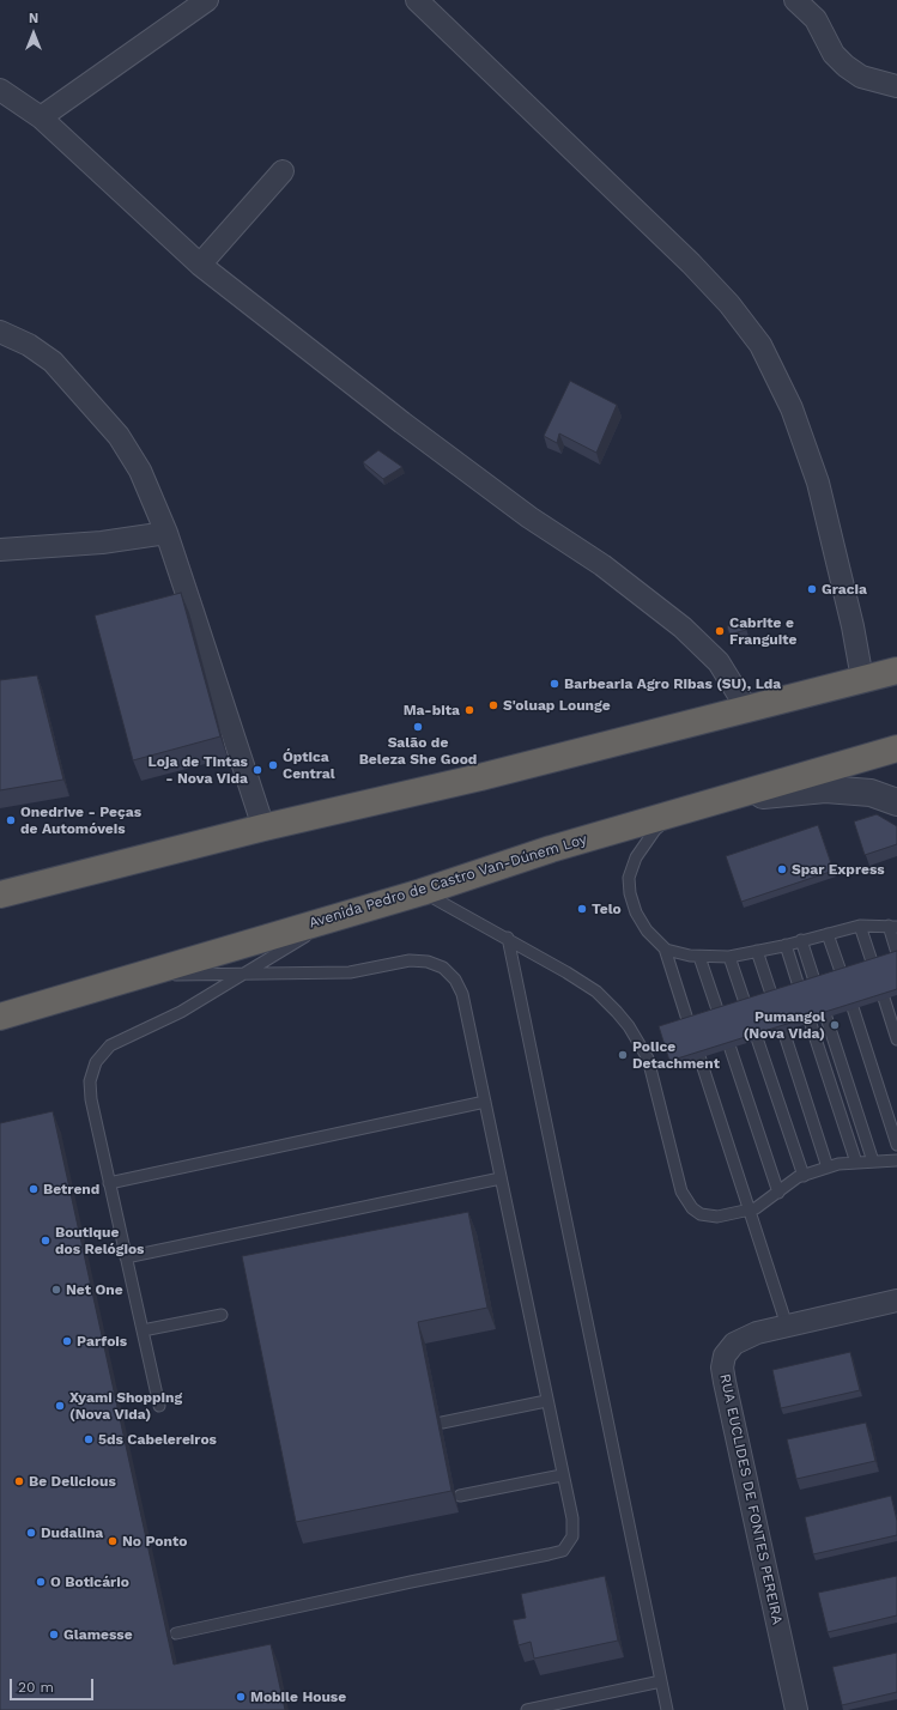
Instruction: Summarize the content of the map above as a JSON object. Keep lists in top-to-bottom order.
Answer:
{
  "streets": {
    "highway": ["Avenida Pedro de Castro Van-Dúnem Loy"],
    "street": ["RUA EUCLIDES DE FONTES PEREIRA"]
  },
  "places": [
    "Gracia",
    "Cabrite e Franguite",
    "Barbearia Agro Ribas (SU), Lda",
    "S'oluap Lounge",
    "Ma-bita",
    "Salão de Beleza She Good",
    "Óptica Central",
    "Loja de Tintas - Nova Vida",
    "Onedrive - Peças de Automóveis",
    "Spar Express",
    "Telo",
    "Pumangol (Nova Vida)",
    "Police Detachment",
    "Betrend",
    "Boutique dos Relógios",
    "Net One",
    "Parfois",
    "Xyami Shopping (Nova Vida)",
    "5ds Cabelereiros",
    "Be Delicious",
    "Dudalina",
    "No Ponto",
    "O Boticário",
    "Glamesse",
    "Mobile House"
  ],
  "scale_bar": "20 m",
  "north": "top"
}
